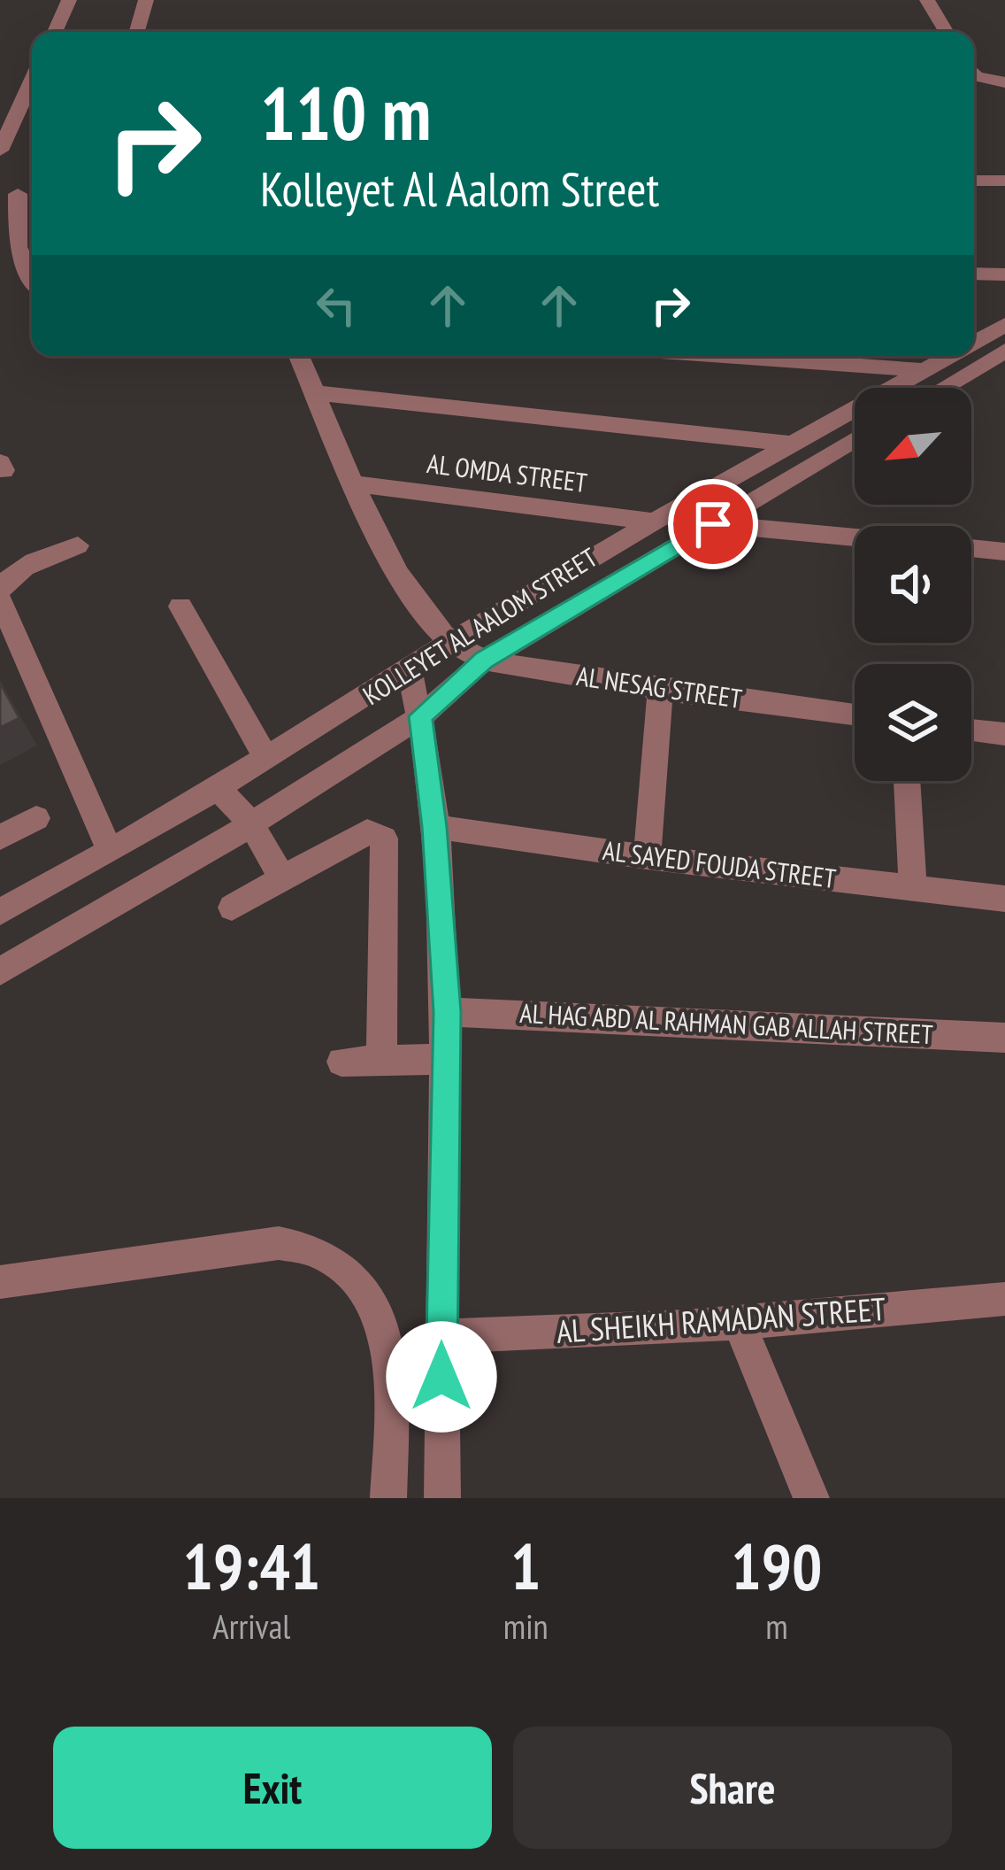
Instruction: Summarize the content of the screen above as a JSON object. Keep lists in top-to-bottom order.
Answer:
{
  "streets": {
    "street": [
      "AL OMDA STREET",
      "KOLLEYET AL AALOM STREET",
      "AL NESAG STREET",
      "AL SAYED FOUDA STREET",
      "AL HAG ABD AL RAHMAN GAB ALLAH STREET",
      "AL SHEIKH RAMADAN STREET"
    ]
  },
  "crossings": [
    ["AL OMDA STREET", "KOLLEYET AL AALOM STREET"],
    ["AL OMDA STREET", "AL NESAG STREET"],
    ["KOLLEYET AL AALOM STREET", "AL NESAG STREET"]
  ],
  "north": "bottom left",
  "page": {
    "turn": ["110 m", "Kolleyet Al Aalom Street"],
    "eta": [
      "19:41",
      "Arrival",
      "1",
      "min",
      "190",
      "m"
    ],
    "buttons": ["Exit", "Share"]
  }
}
